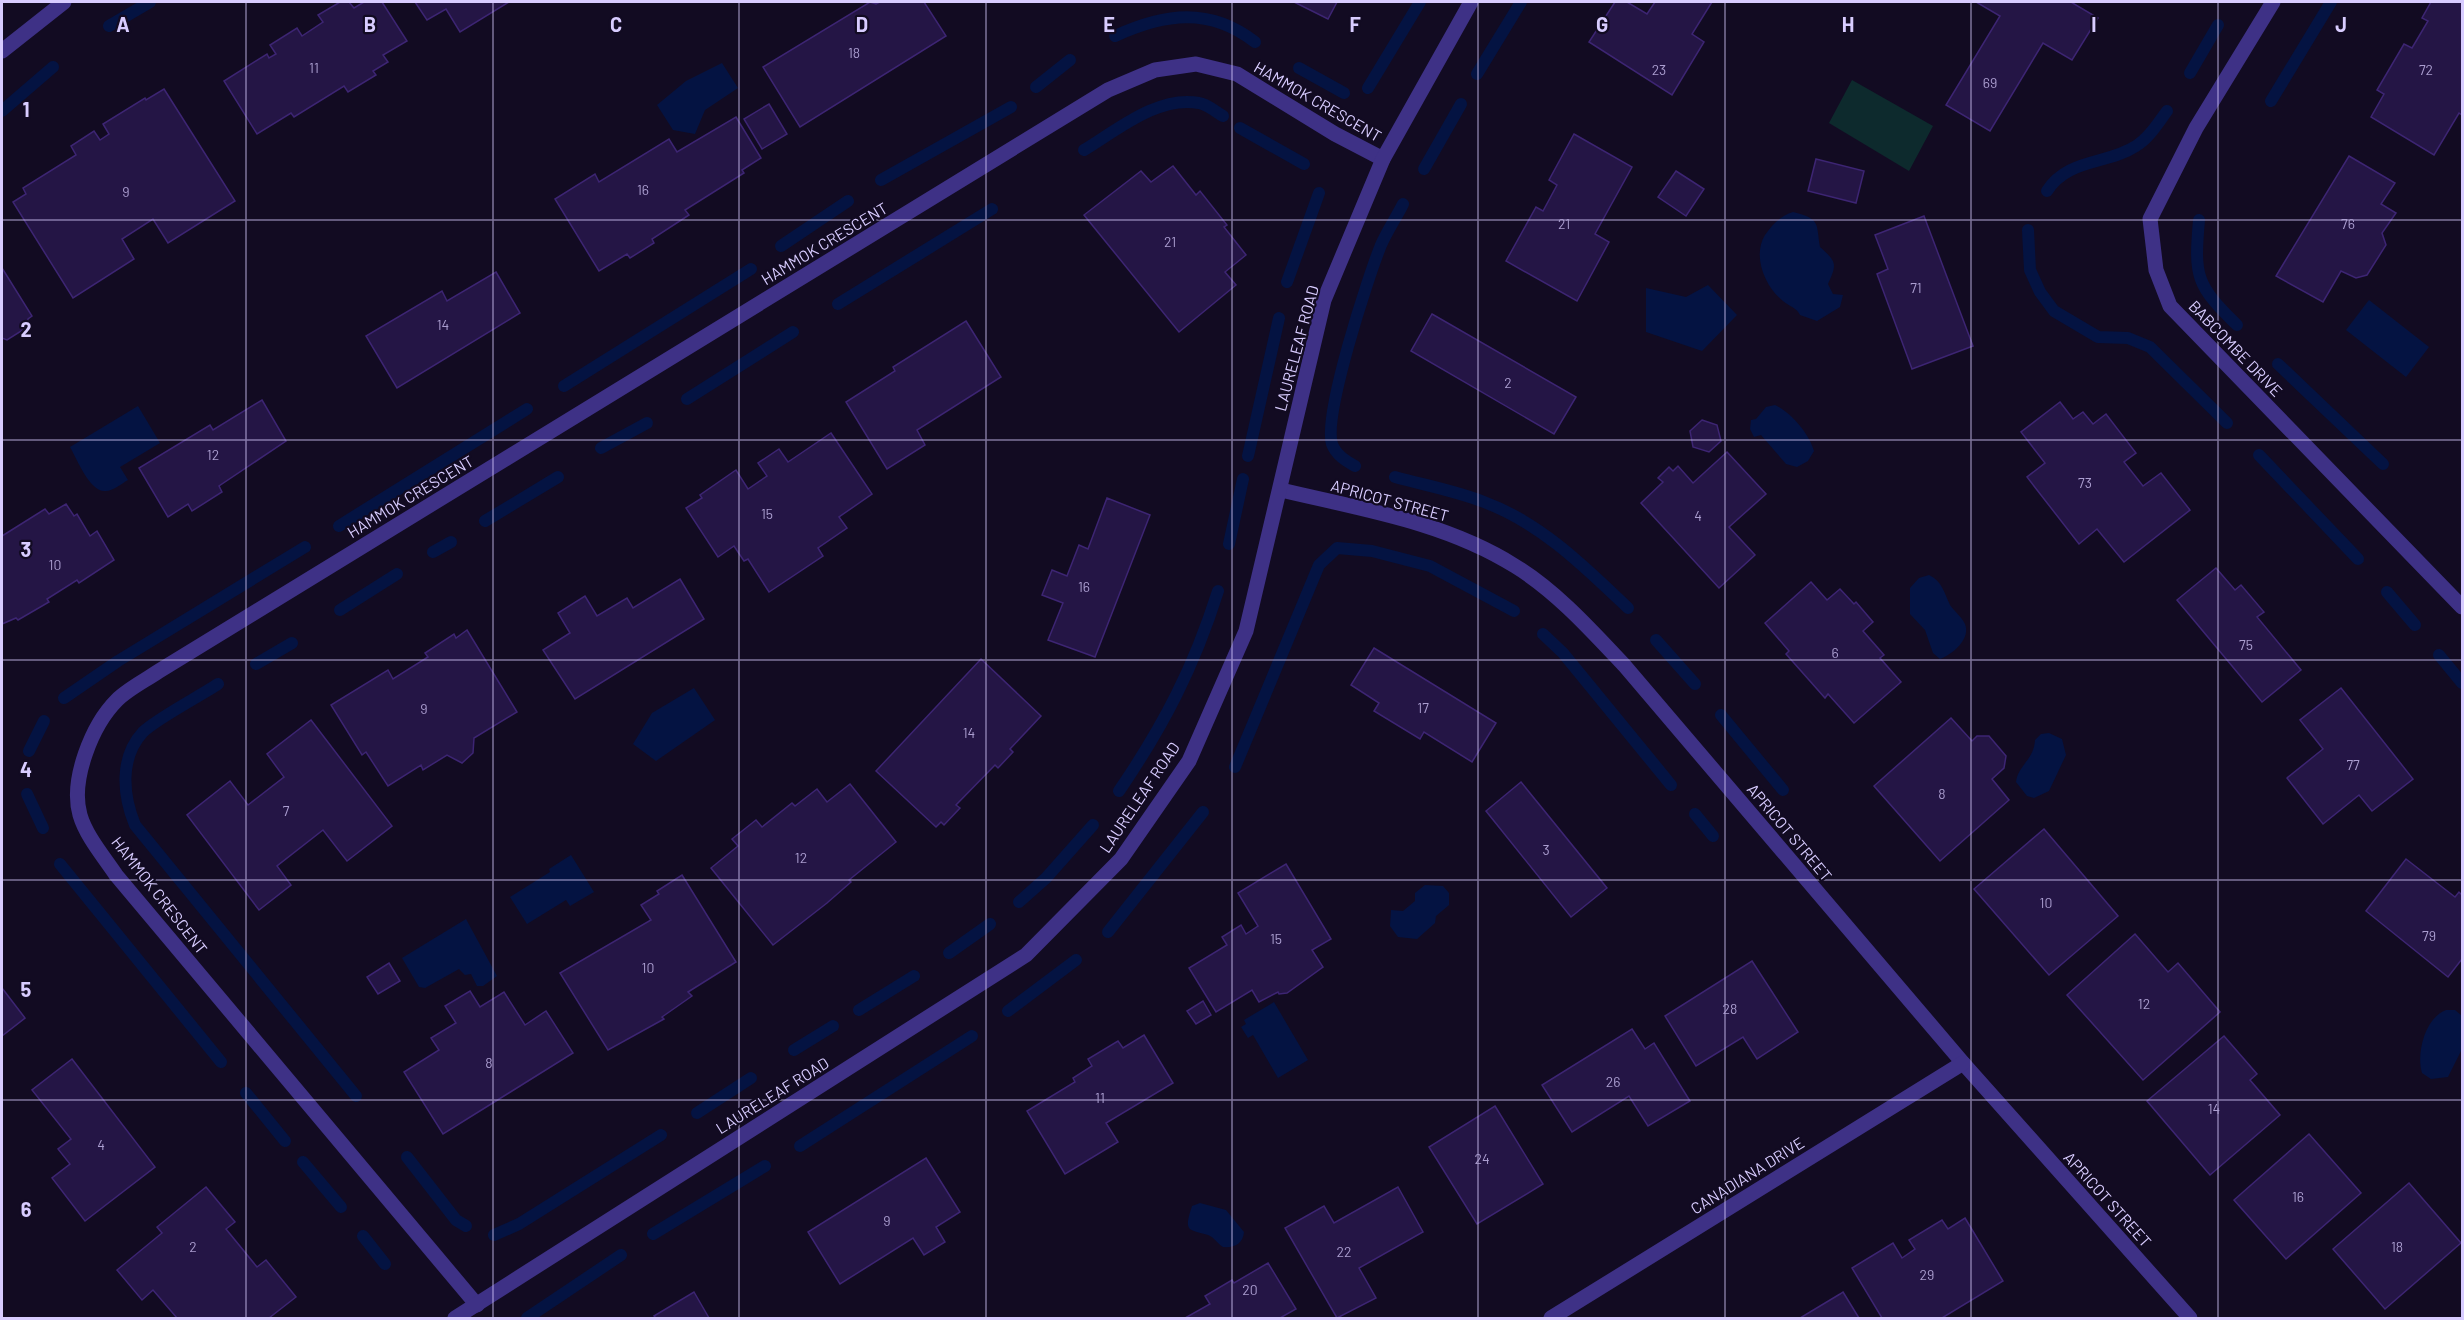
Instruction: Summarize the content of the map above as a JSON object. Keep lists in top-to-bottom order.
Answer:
{
  "streets": {
    "street": [
      "HAMMOK CRESCENT",
      "LAURELEAF ROAD",
      "BABCOMBE DRIVE",
      "APRICOT STREET",
      "CANADIANA DRIVE"
    ]
  },
  "crossings": [
    ["HAMMOK CRESCENT", "LAURELEAF ROAD"],
    ["LAURELEAF ROAD", "APRICOT STREET"],
    ["APRICOT STREET", "CANADIANA DRIVE"]
  ],
  "house_numbers": [
    "18",
    "11",
    "23",
    "72",
    "69",
    "16",
    "9",
    "21",
    "76",
    "21",
    "71",
    "14",
    "2",
    "12",
    "73",
    "15",
    "4",
    "10",
    "16",
    "75",
    "6",
    "17",
    "9",
    "14",
    "77",
    "8",
    "7",
    "3",
    "12",
    "10",
    "79",
    "15",
    "10",
    "12",
    "28",
    "8",
    "26",
    "11",
    "14",
    "4",
    "24",
    "16",
    "9",
    "2",
    "18",
    "22",
    "29",
    "20"
  ],
  "grid": {
    "columns": [
      "A",
      "B",
      "C",
      "D",
      "E",
      "F",
      "G",
      "H",
      "I",
      "J"
    ],
    "rows": [
      "1",
      "2",
      "3",
      "4",
      "5",
      "6"
    ]
  }
}
